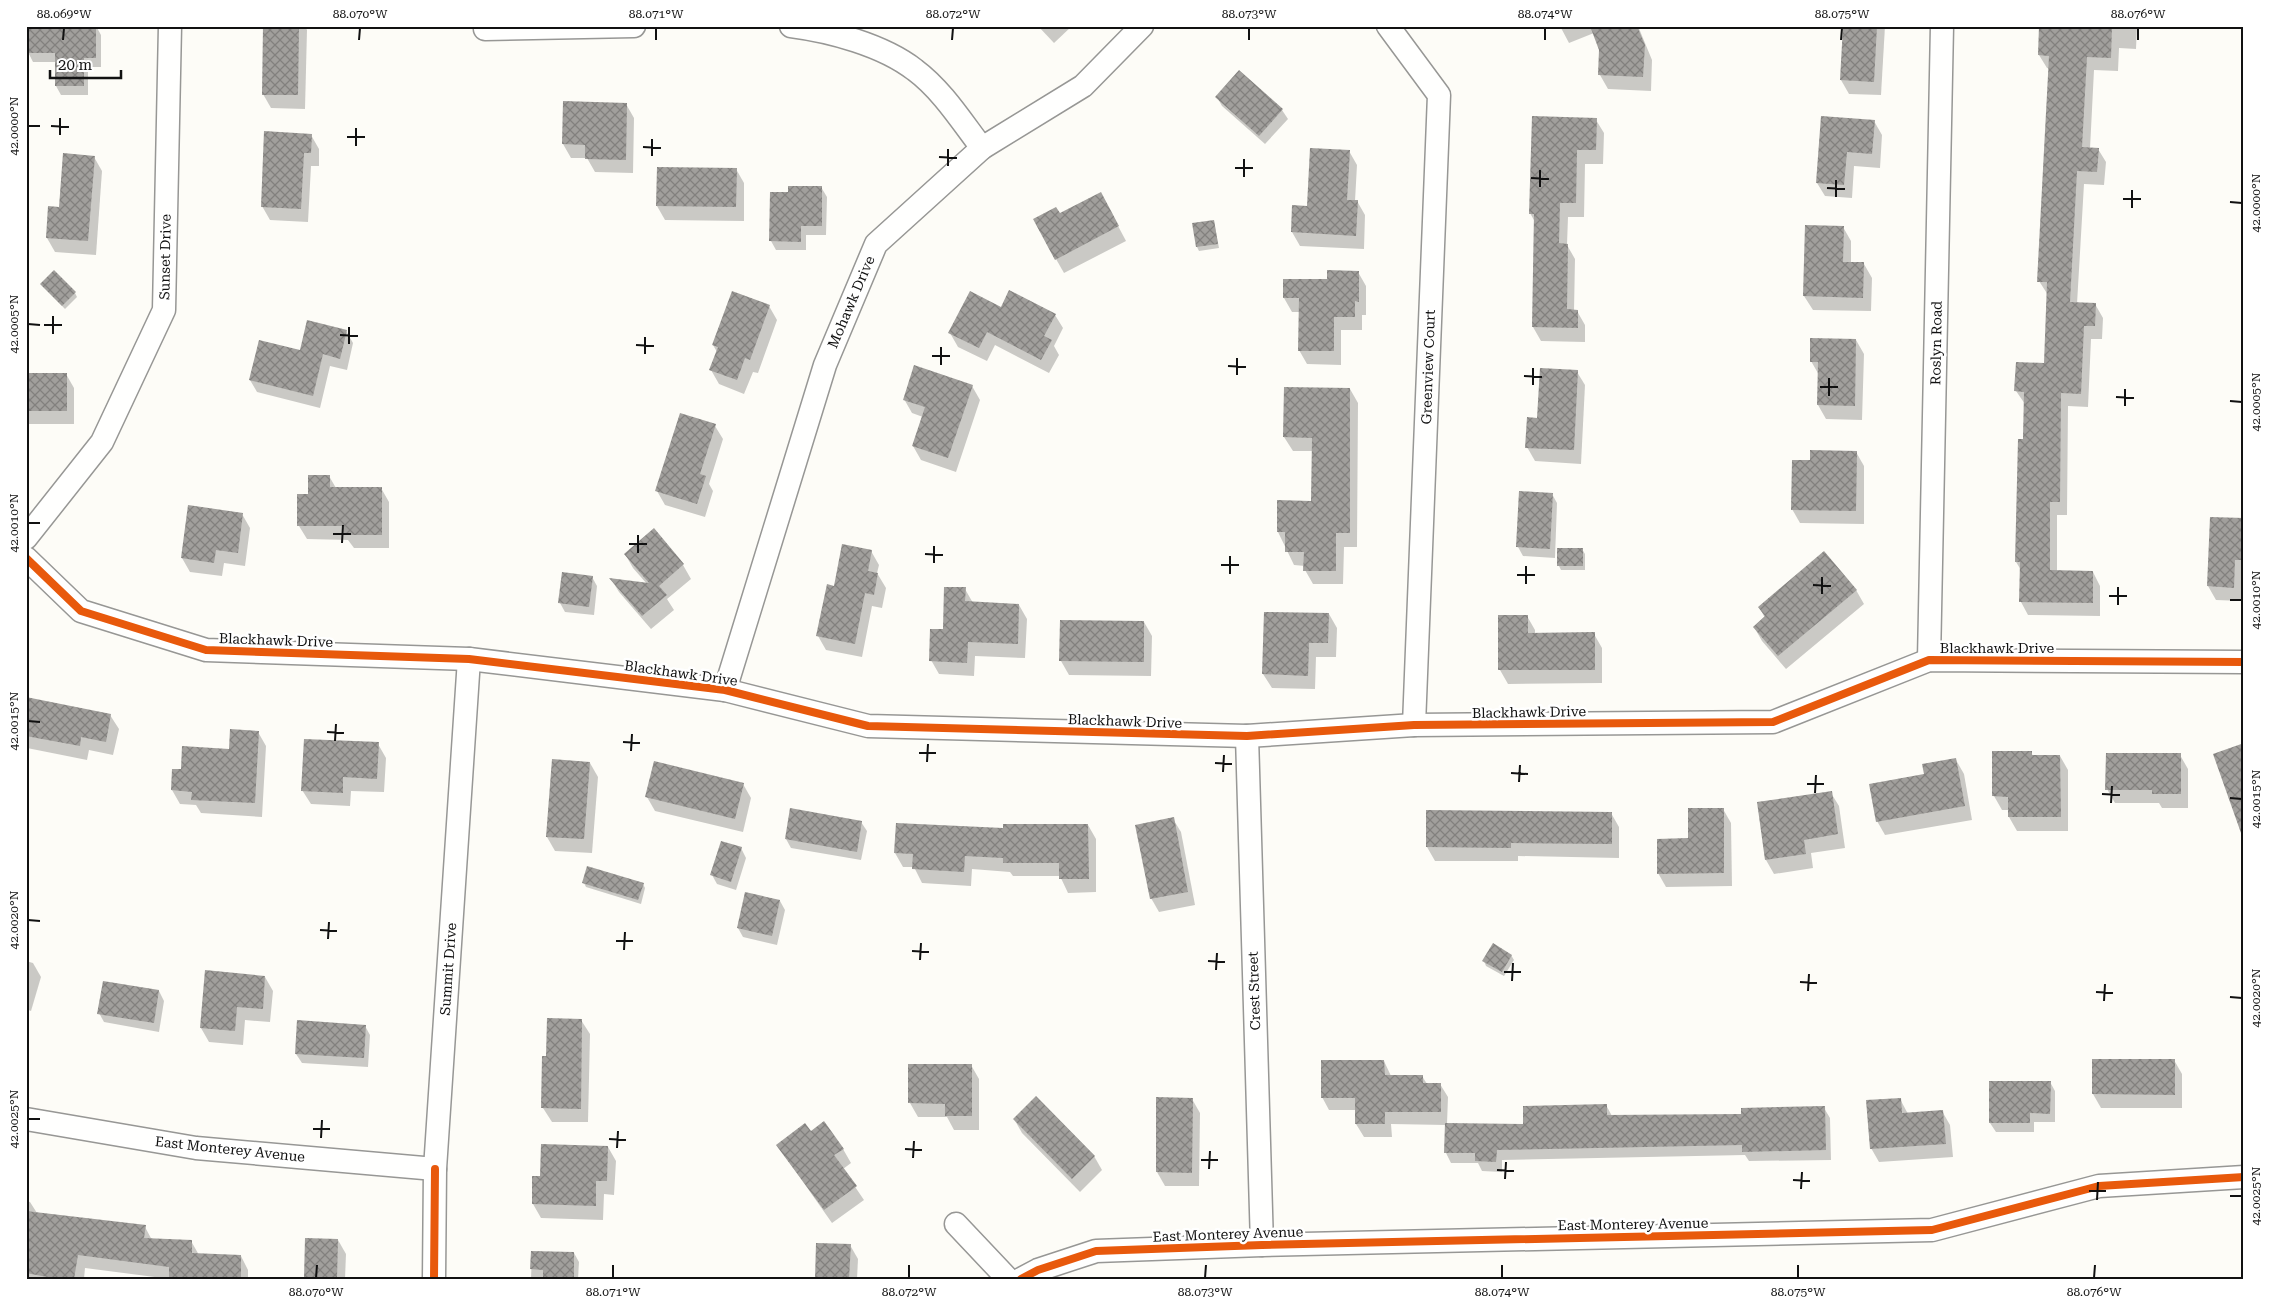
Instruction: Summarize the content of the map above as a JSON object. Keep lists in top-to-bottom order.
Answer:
{
  "streets": {
    "street": [
      "Sunset Drive",
      "Mohawk Drive",
      "Roslyn Road",
      "Greenview Court",
      "Blackhawk Drive",
      "Summit Drive",
      "Crest Street",
      "East Monterey Avenue"
    ]
  },
  "crossings": [
    ["Mohawk Drive", "Blackhawk Drive"],
    ["Roslyn Road", "Blackhawk Drive"],
    ["Greenview Court", "Blackhawk Drive"],
    ["Blackhawk Drive", "Summit Drive"],
    ["Blackhawk Drive", "Crest Street"],
    ["Summit Drive", "East Monterey Avenue"],
    ["Crest Street", "East Monterey Avenue"]
  ],
  "scale_bar": "20 m",
  "coordinates": [
    "88.069°W",
    "88.070°W",
    "88.071°W",
    "88.072°W",
    "88.073°W",
    "88.074°W",
    "88.075°W",
    "88.076°W",
    "42.0000°N",
    "42.0005°N",
    "42.0010°N",
    "42.0015°N",
    "42.0020°N",
    "42.0025°N"
  ]
}
